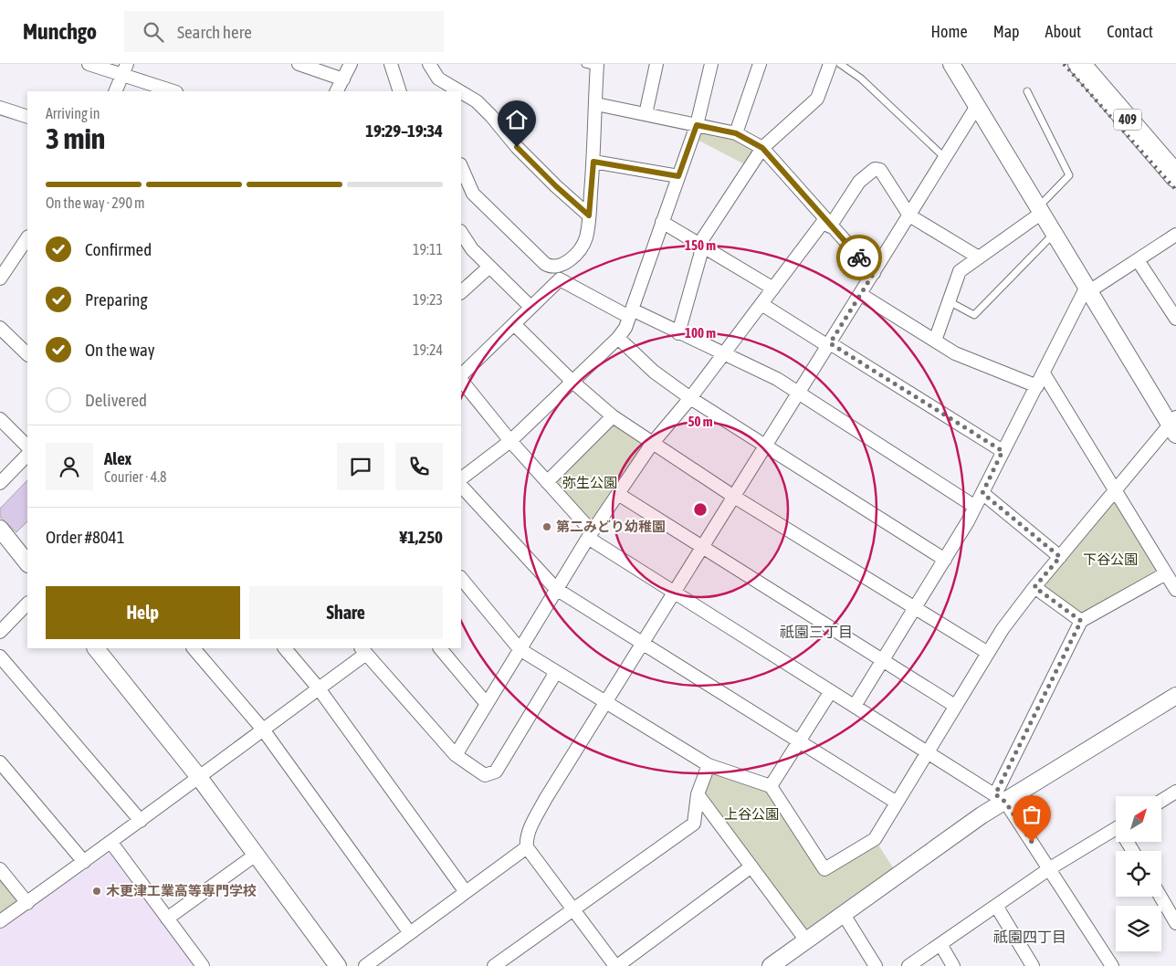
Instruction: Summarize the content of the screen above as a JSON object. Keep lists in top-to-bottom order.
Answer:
{
  "streets": {
    "highway": ["409"]
  },
  "districts": ["祇園三丁目", "祇園四丁目"],
  "parks": ["弥生公園", "下谷公園", "上谷公園"],
  "places": ["第二みどり幼稚園", "木更津工業高等専門学校"],
  "north": "top right",
  "page": {
    "header": "Munchgo",
    "search": "Search here",
    "nav": [
      "Home",
      "Map",
      "About",
      "Contact"
    ],
    "heading": ["3 min", "Arriving in", "19:29–19:34"],
    "panel": [
      "Alex",
      "Courier · 4.8",
      "Order #8041",
      "¥1,250"
    ],
    "bar": "On the way · 290 m",
    "list": [
      ["Confirmed", "19:11"],
      ["Preparing", "19:23"],
      ["On the way", "19:24"],
      "Delivered"
    ],
    "buttons": ["Help", "Share"]
  },
  "rings": ["150 m", "100 m", "50 m"]
}
